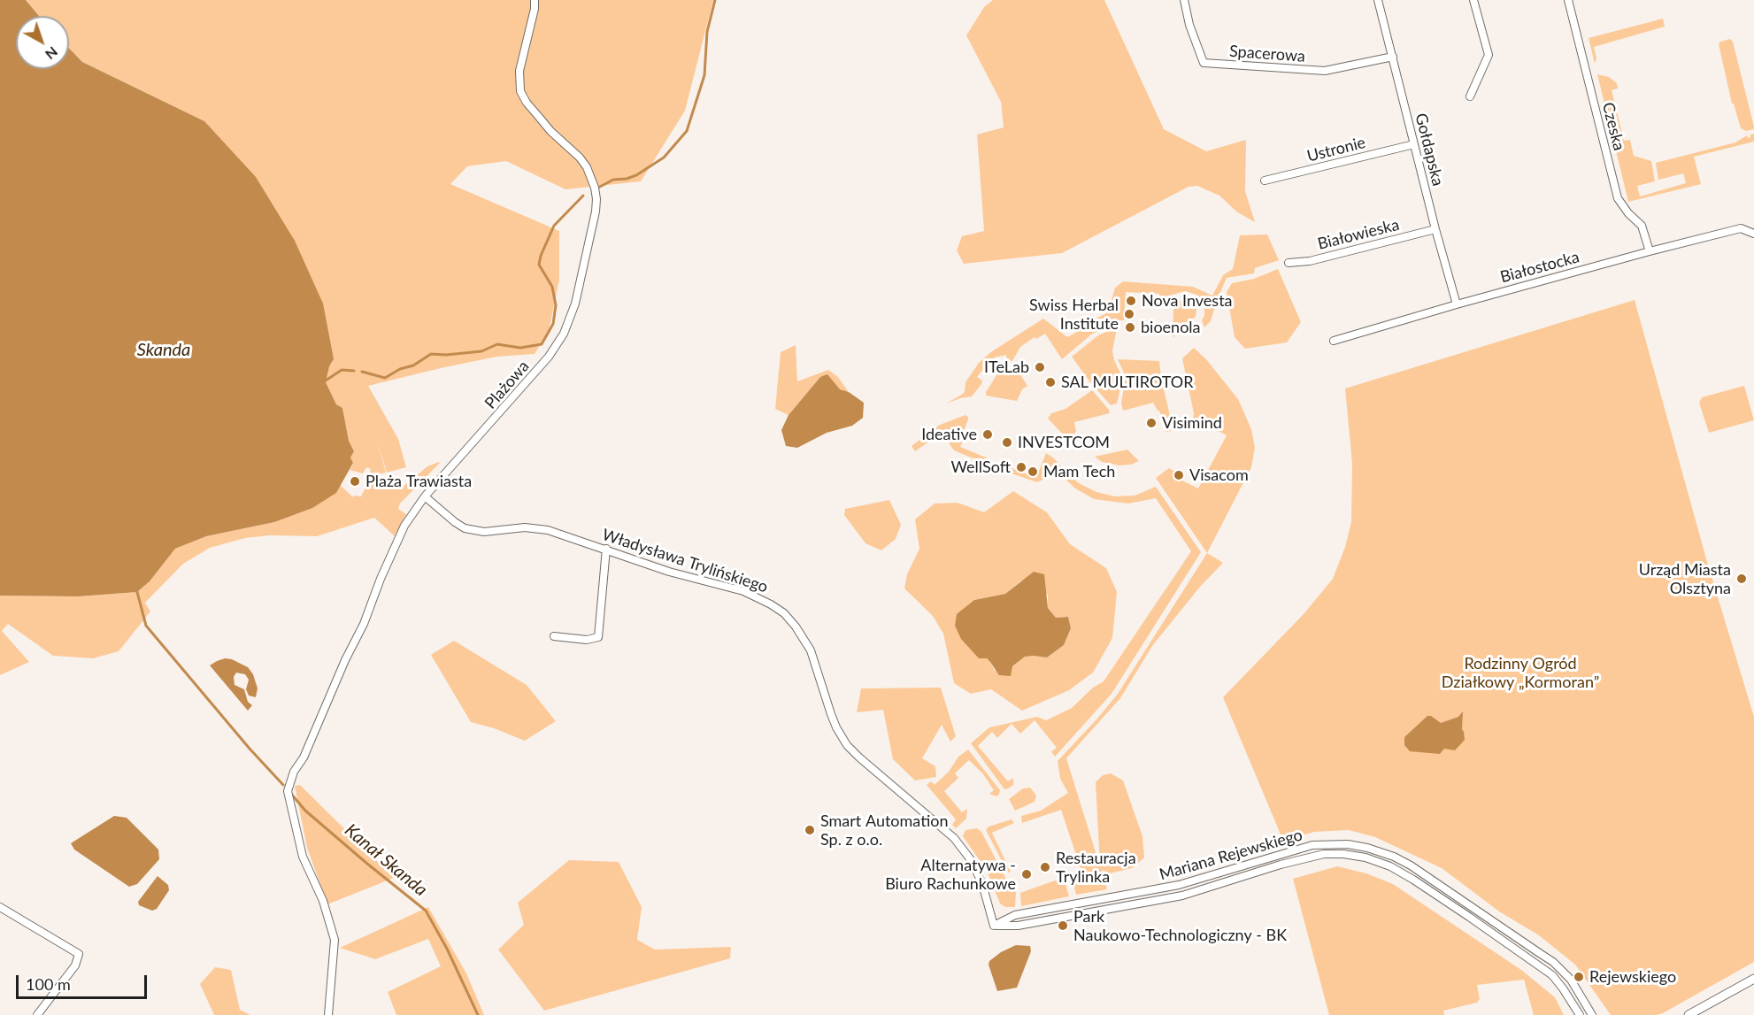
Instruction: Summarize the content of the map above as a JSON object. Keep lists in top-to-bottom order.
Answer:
{
  "streets": {
    "street": [
      "Spacerowa",
      "Czeska",
      "Ustronie",
      "Gołdapska",
      "Białowieska",
      "Białostocka",
      "Plażowa",
      "Władysława Trylińskiego",
      "Mariana Rejewskiego"
    ]
  },
  "crossings": [
    ["Spacerowa", "Gołdapska"],
    ["Czeska", "Białostocka"],
    ["Ustronie", "Gołdapska"],
    ["Gołdapska", "Białowieska"],
    ["Gołdapska", "Białostocka"],
    ["Plażowa", "Władysława Trylińskiego"],
    ["Władysława Trylińskiego", "Mariana Rejewskiego"]
  ],
  "water": ["Skanda", "Kanał Skanda"],
  "parks": ["Rodzinny Ogród Działkowy „Kormoran”"],
  "places": [
    "Nova Investa",
    "Swiss Herbal Institute",
    "bioenola",
    "ITeLab",
    "SAL MULTIROTOR",
    "Visimind",
    "Ideative",
    "INVESTCOM",
    "WellSoft",
    "Mam Tech",
    "Visacom",
    "Plaża Trawiasta",
    "Urząd Miasta Olsztyna",
    "Smart Automation Sp. z o.o.",
    "Restauracja Trylinka",
    "Alternatywa - Biuro Rachunkowe",
    "Park Naukowo-Technologiczny - BK",
    "Rejewskiego"
  ],
  "scale_bar": "100 m",
  "north": "bottom right"
}
